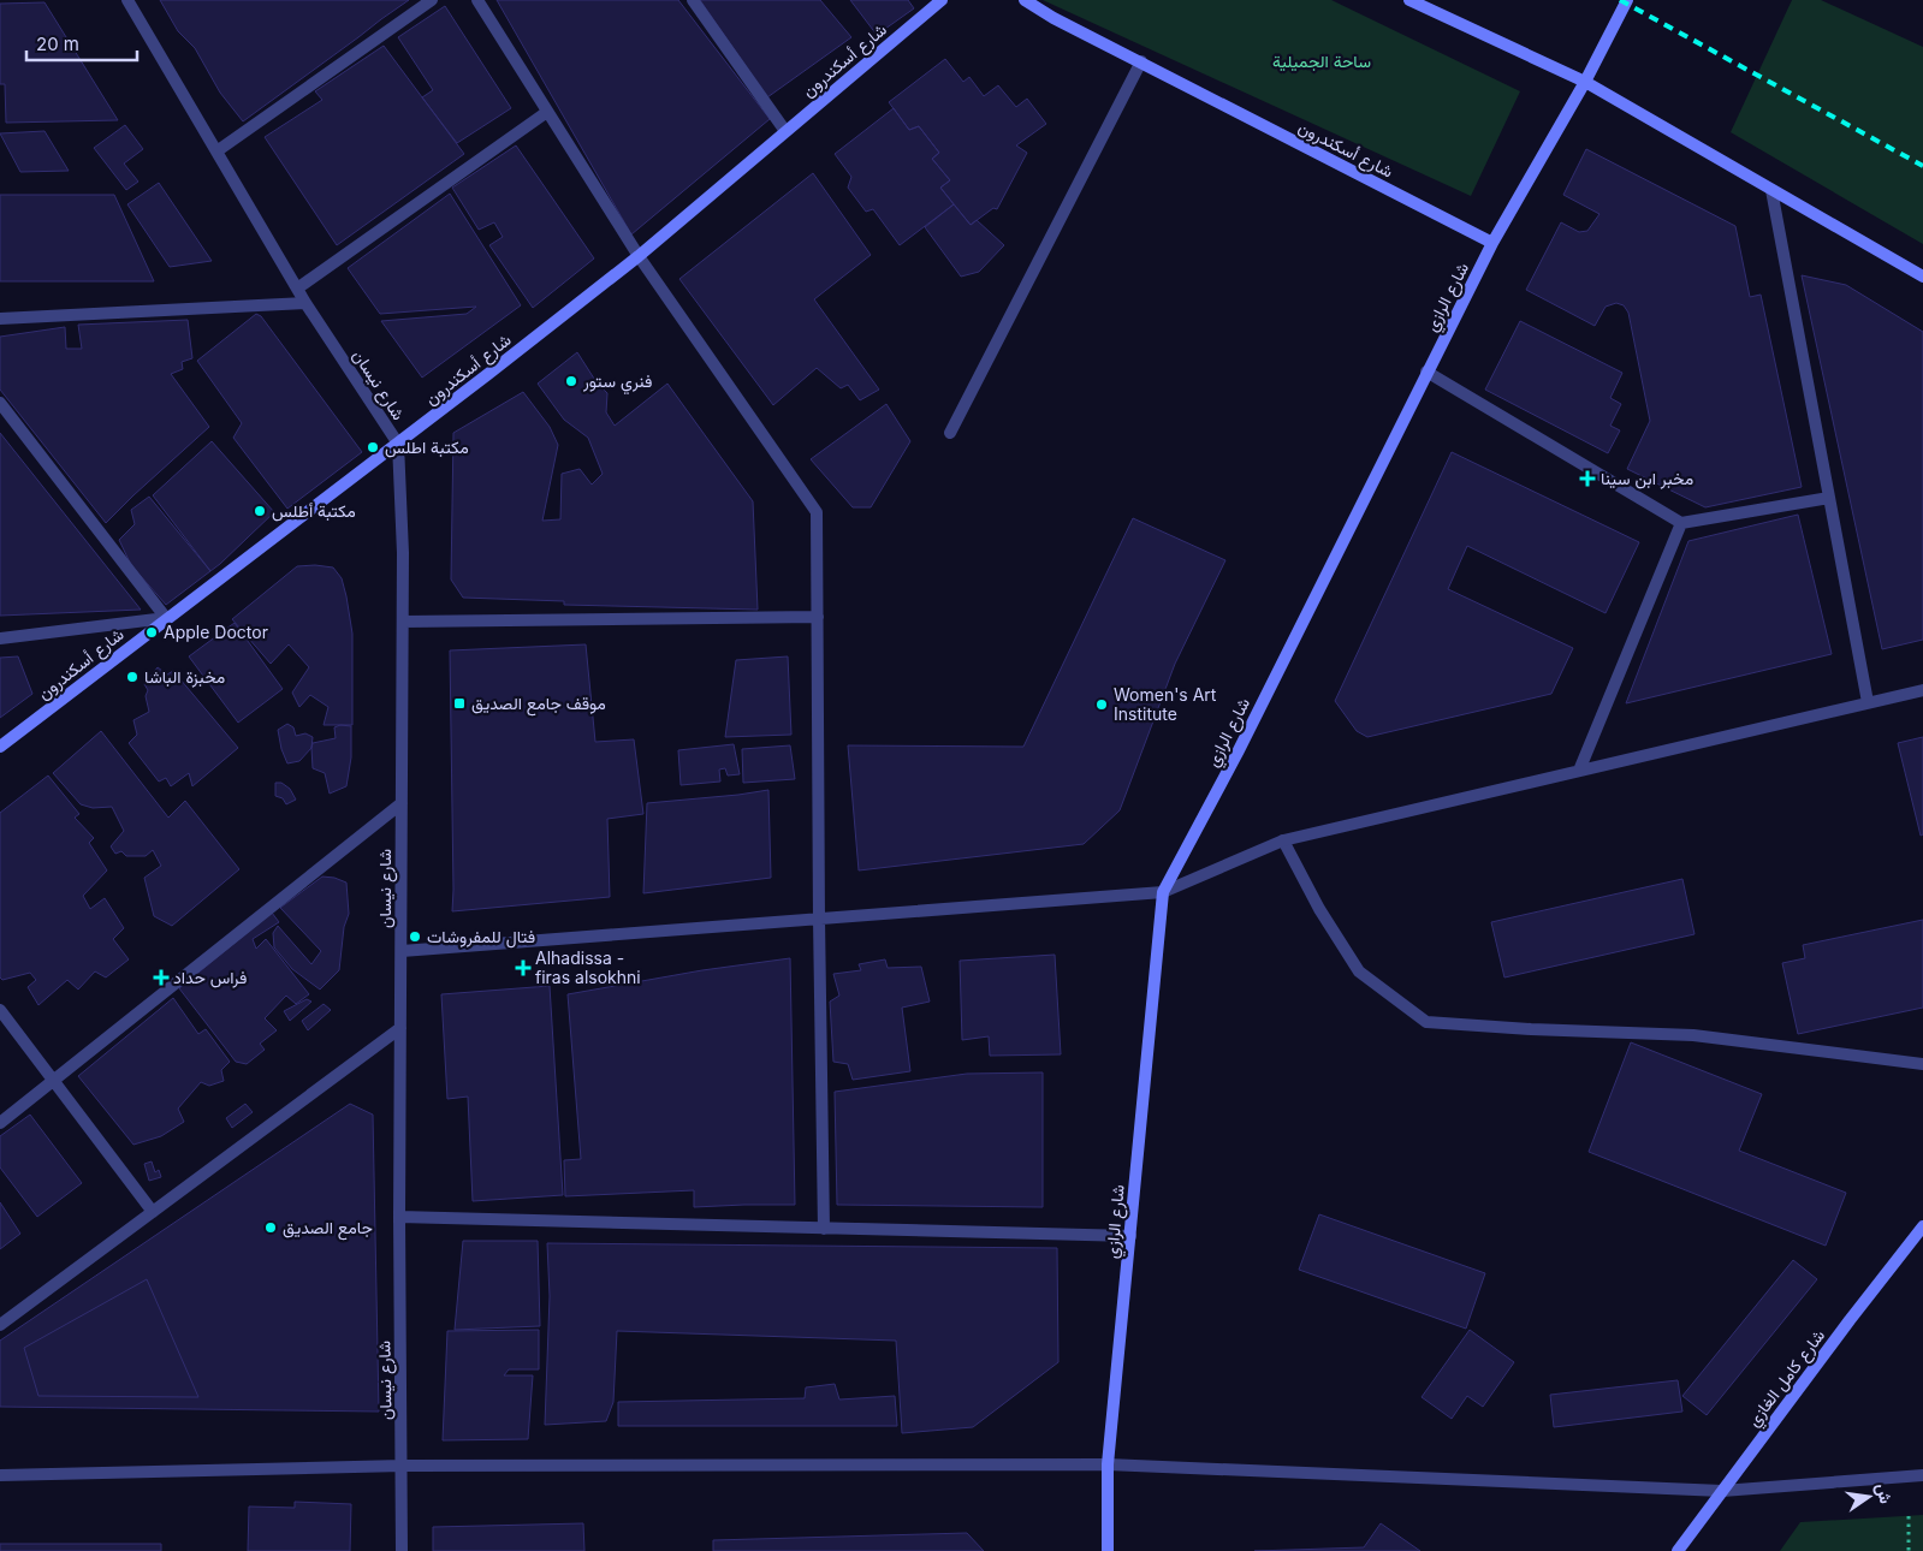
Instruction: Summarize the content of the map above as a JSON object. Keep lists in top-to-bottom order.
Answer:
{
  "streets": {
    "main road": ["شارع أسكندرون", "شارع الرازي", "شارع كامل الغازي"],
    "street": ["شارع نيسان"]
  },
  "crossings": [
    ["شارع أسكندرون", "شارع الرازي"],
    ["شارع أسكندرون", "شارع نيسان"]
  ],
  "parks": ["ساحة الجميلية"],
  "places": {
    "other": [
      "فنري ستور",
      "مكتبة اطلس",
      "مكتبة أطلس",
      "Apple Doctor",
      "مخبزة الباشا",
      "Women's Art Institute",
      "فتال للمفروشات",
      "جامع الصديق"
    ],
    "health": ["مخبر ابن سينا", "Alhadissa - firas alsokhni", "فراس حداد"],
    "transit": ["موقف جامع الصديق"]
  },
  "scale_bar": "20 m",
  "north": "right"
}
